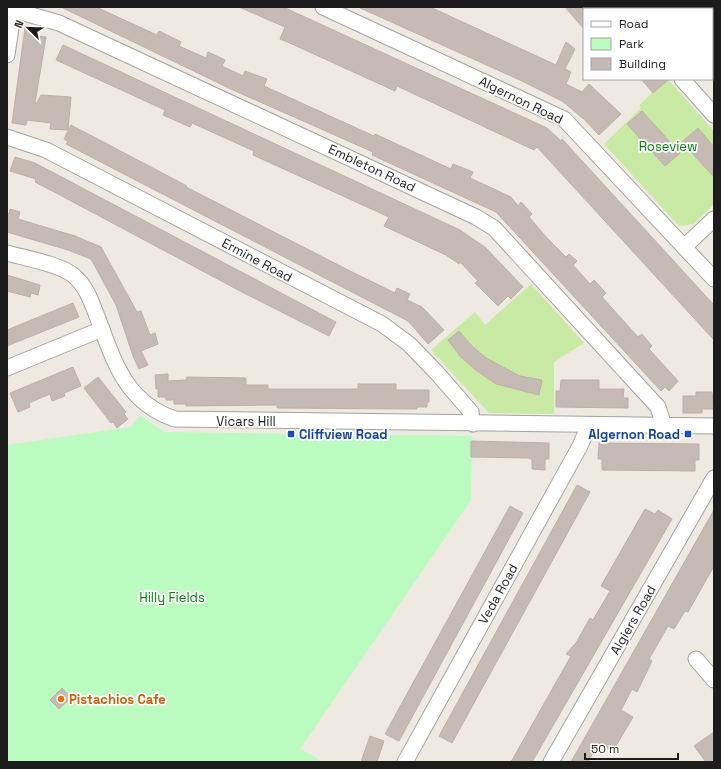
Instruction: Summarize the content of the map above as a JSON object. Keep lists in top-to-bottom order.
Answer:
{
  "streets": {
    "street": [
      "Algernon Road",
      "Embleton Road",
      "Ermine Road",
      "Vicars Hill",
      "Veda Road",
      "Algiers Road"
    ]
  },
  "crossings": [
    ["Embleton Road", "Vicars Hill"],
    ["Ermine Road", "Vicars Hill"],
    ["Vicars Hill", "Veda Road"]
  ],
  "parks": ["Roseview", "Hilly Fields"],
  "places": {
    "transit": ["Cliffview Road", "Algernon Road"],
    "other": ["Pistachios Cafe"]
  },
  "legend": ["Road", "Park", "Building"],
  "scale_bar": "50 m",
  "north": "top left"
}
